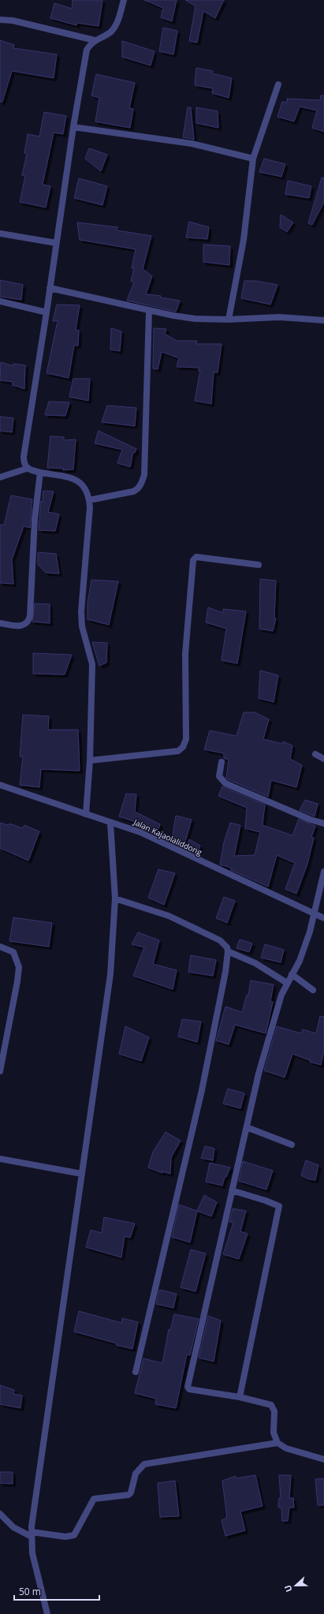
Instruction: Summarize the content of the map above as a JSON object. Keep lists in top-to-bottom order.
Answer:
{
  "streets": {
    "street": ["Jalan Kajaolaliddong"]
  },
  "scale_bar": "50 m",
  "north": "left"
}
